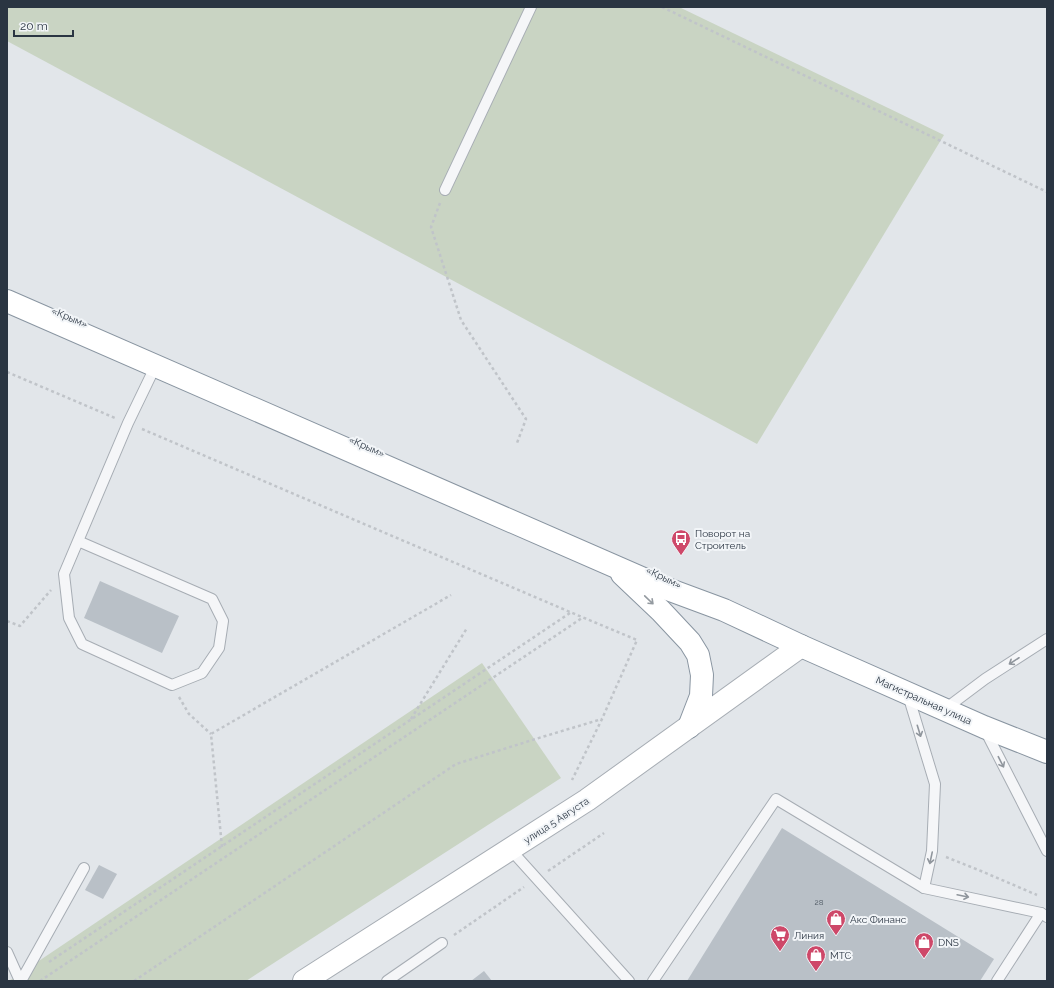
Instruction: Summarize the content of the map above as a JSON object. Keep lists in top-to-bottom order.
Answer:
{
  "streets": {
    "main road": ["«Крым»", "Магистральная улица", "улица 5 Августа"]
  },
  "crossings": [
    ["«Крым»", "Магистральная улица"],
    ["«Крым»", "улица 5 Августа"],
    ["Магистральная улица", "улица 5 Августа"]
  ],
  "places": {
    "bus stop": ["Поворот на Строитель"],
    "shop": ["Акс Финанс", "DNS", "МТС"],
    "supermarket": ["Линия"]
  },
  "house_numbers": ["28"],
  "scale_bar": "20 m"
}
